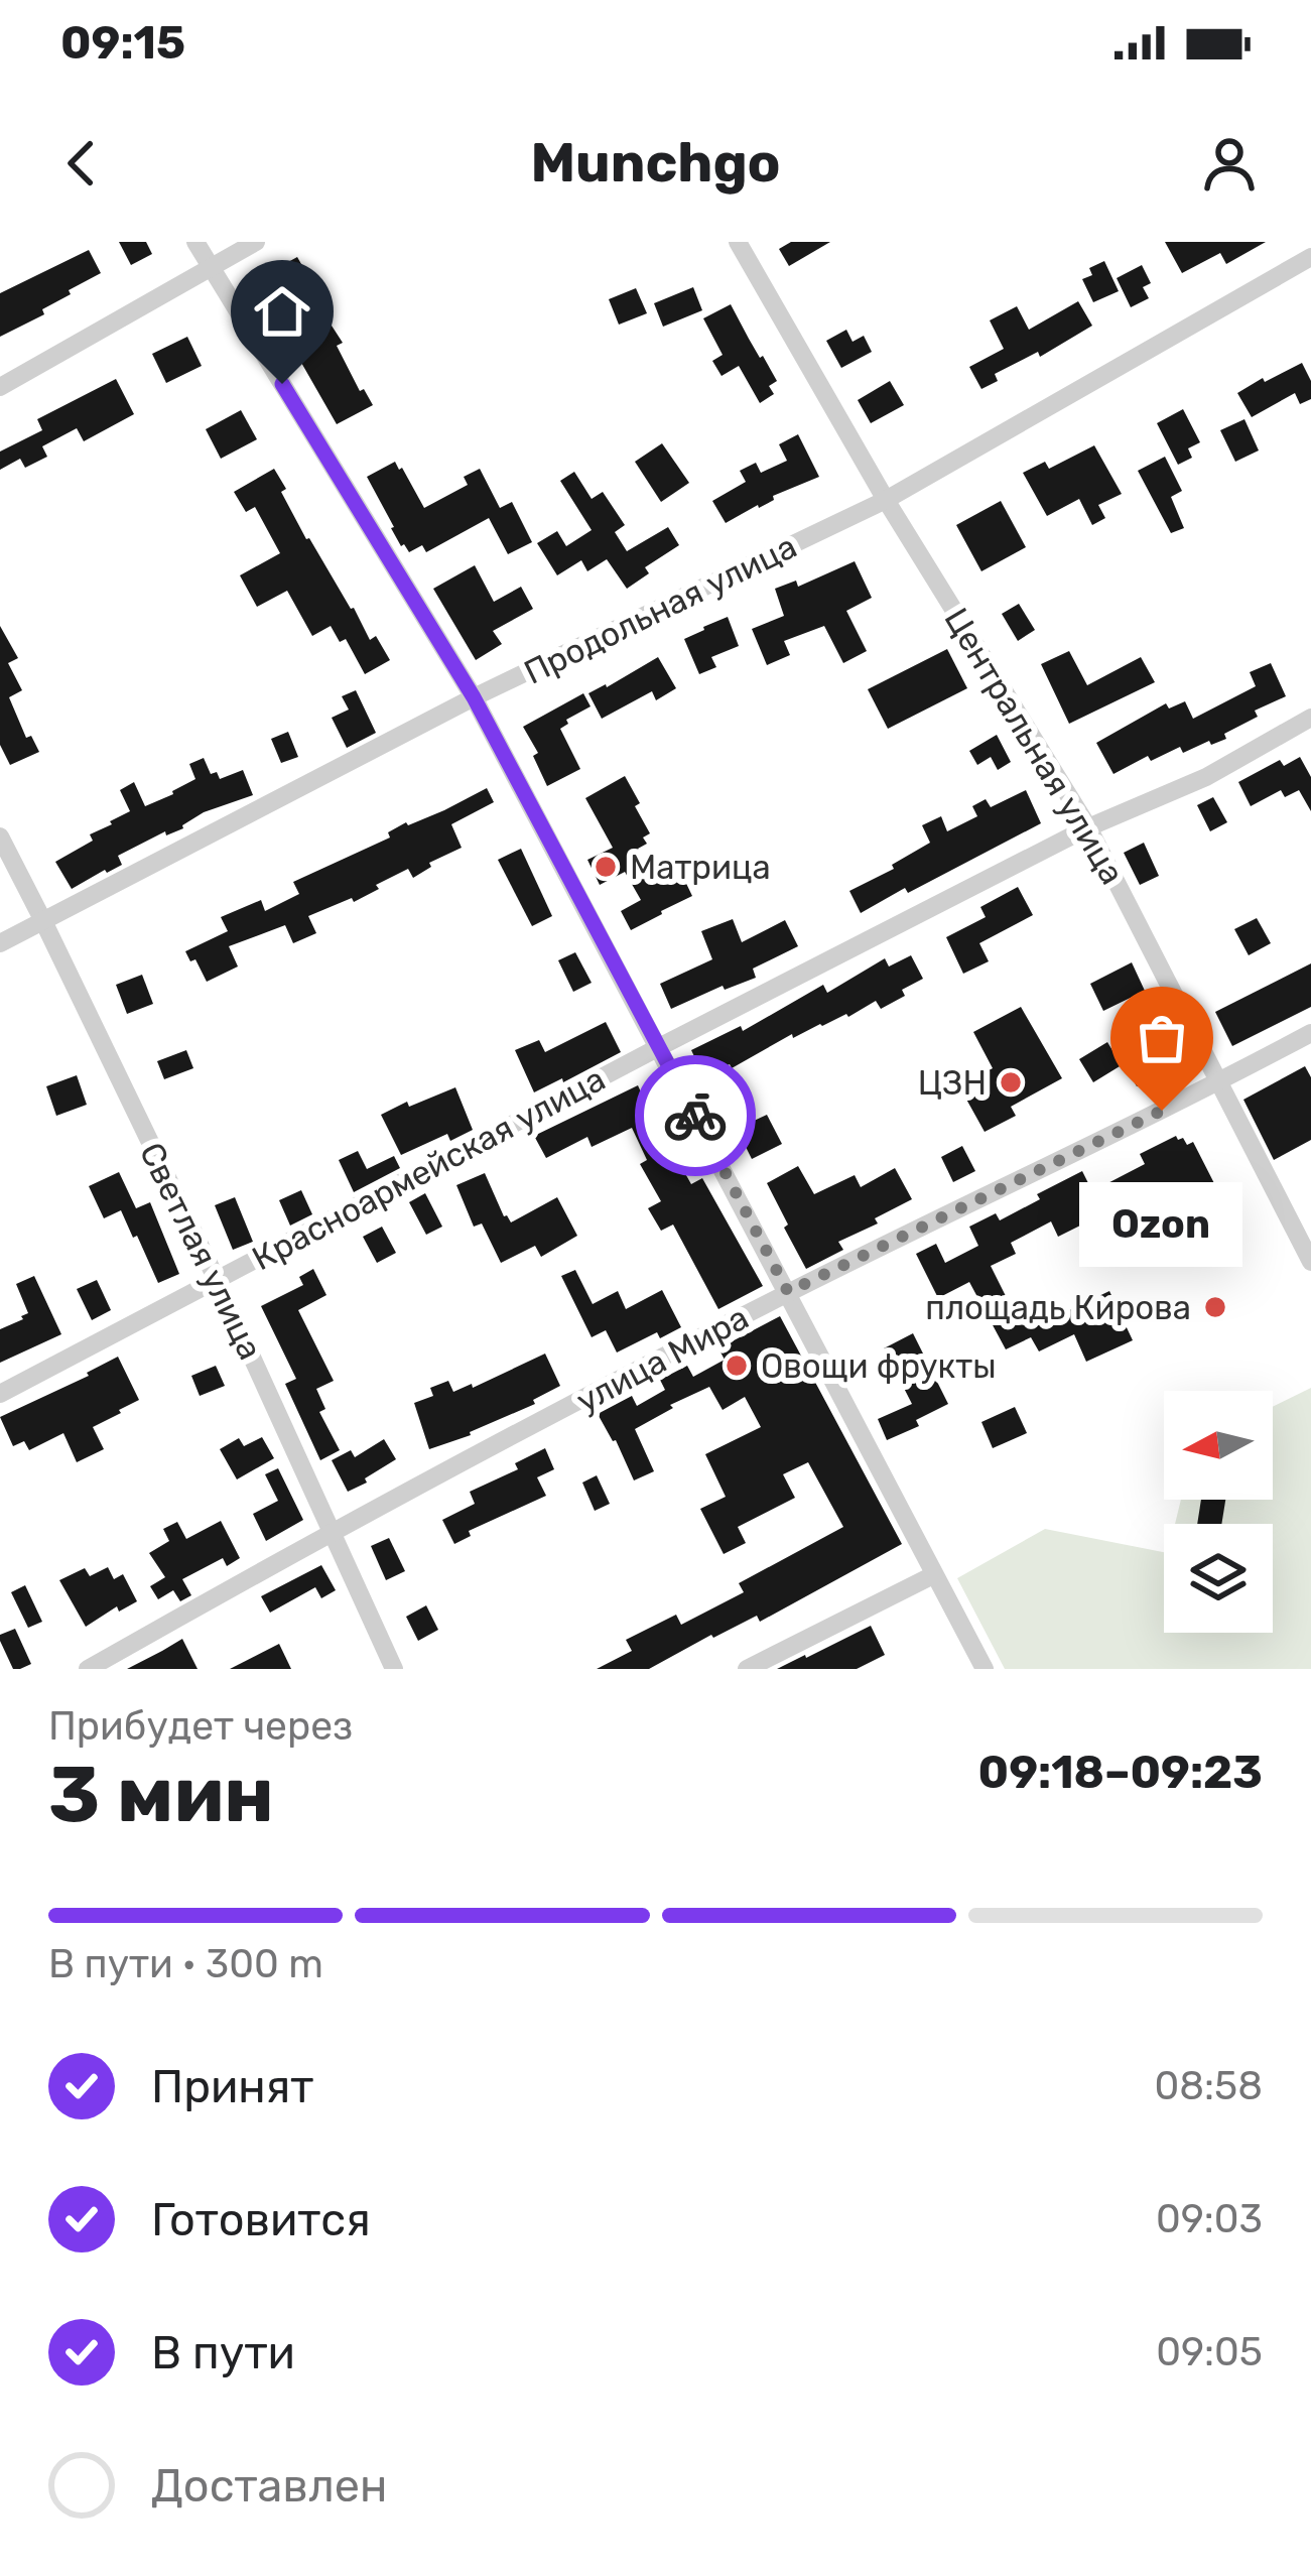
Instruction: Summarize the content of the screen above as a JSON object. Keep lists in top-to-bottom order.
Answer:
{
  "streets": {
    "street": [
      "Продольная улица",
      "Центральная улица",
      "Красноармейская улица",
      "Светлая улица",
      "улица Мира"
    ]
  },
  "crossings": [
    ["Продольная улица", "Центральная улица"],
    ["Продольная улица", "Светлая улица"],
    ["Центральная улица", "Красноармейская улица"],
    ["Центральная улица", "улица Мира"],
    ["Красноармейская улица", "Светлая улица"],
    ["Светлая улица", "улица Мира"]
  ],
  "places": [
    "Матрица",
    "ЦЗН",
    "Ozon",
    "площадь Кирова",
    "Овощи фрукты"
  ],
  "north": "left",
  "page": {
    "status": "09:15",
    "header": "Munchgo",
    "bubble": "Ozon",
    "heading": ["3 мин", "Прибудет через", "09:18–09:23"],
    "bar": "В пути · 300 m",
    "list": [
      ["Принят", "08:58"],
      ["Готовится", "09:03"],
      ["В пути", "09:05"],
      "Доставлен"
    ]
  }
}
